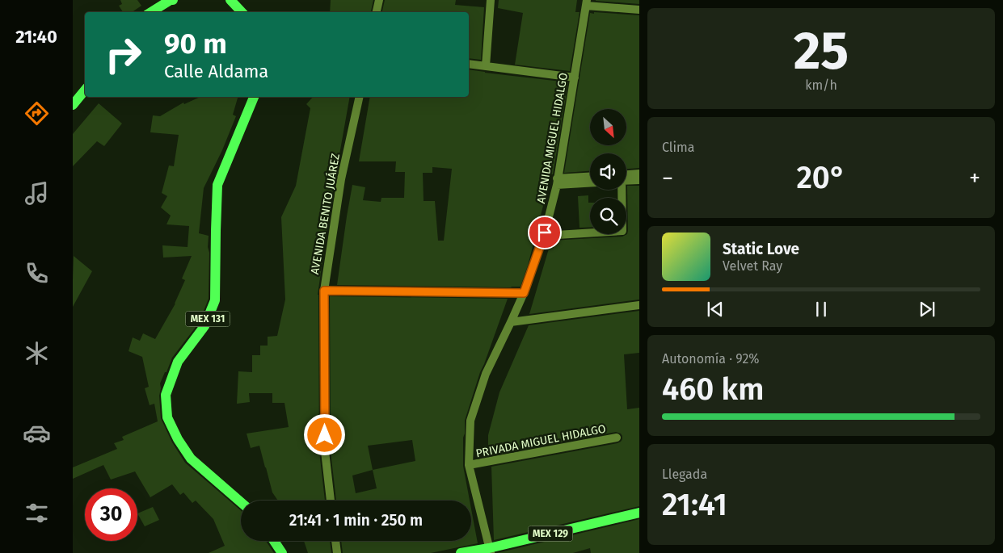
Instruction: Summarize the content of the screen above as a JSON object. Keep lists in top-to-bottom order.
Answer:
{
  "streets": {
    "main road": ["MEX 131", "MEX 129"],
    "street": ["AVENIDA MIGUEL HIDALGO", "AVENIDA BENITO JUÁREZ", "PRIVADA MIGUEL HIDALGO"]
  },
  "crossings": [
    ["AVENIDA MIGUEL HIDALGO", "PRIVADA MIGUEL HIDALGO"],
    ["AVENIDA MIGUEL HIDALGO", "MEX 129"]
  ],
  "north": "bottom right",
  "page": {
    "tabs": "21:40",
    "tile": [
      ["25", "km/h"],
      "Clima",
      ["Autonomía · 92%", "460 km"],
      ["Llegada", "21:41"]
    ],
    "turn": ["90 m", "Calle Aldama"],
    "heat": ["−", "20°", "+"],
    "song": ["Static Love", "Velvet Ray"],
    "limit": "30",
    "trip": "21:41 · 1 min · 250 m"
  }
}
